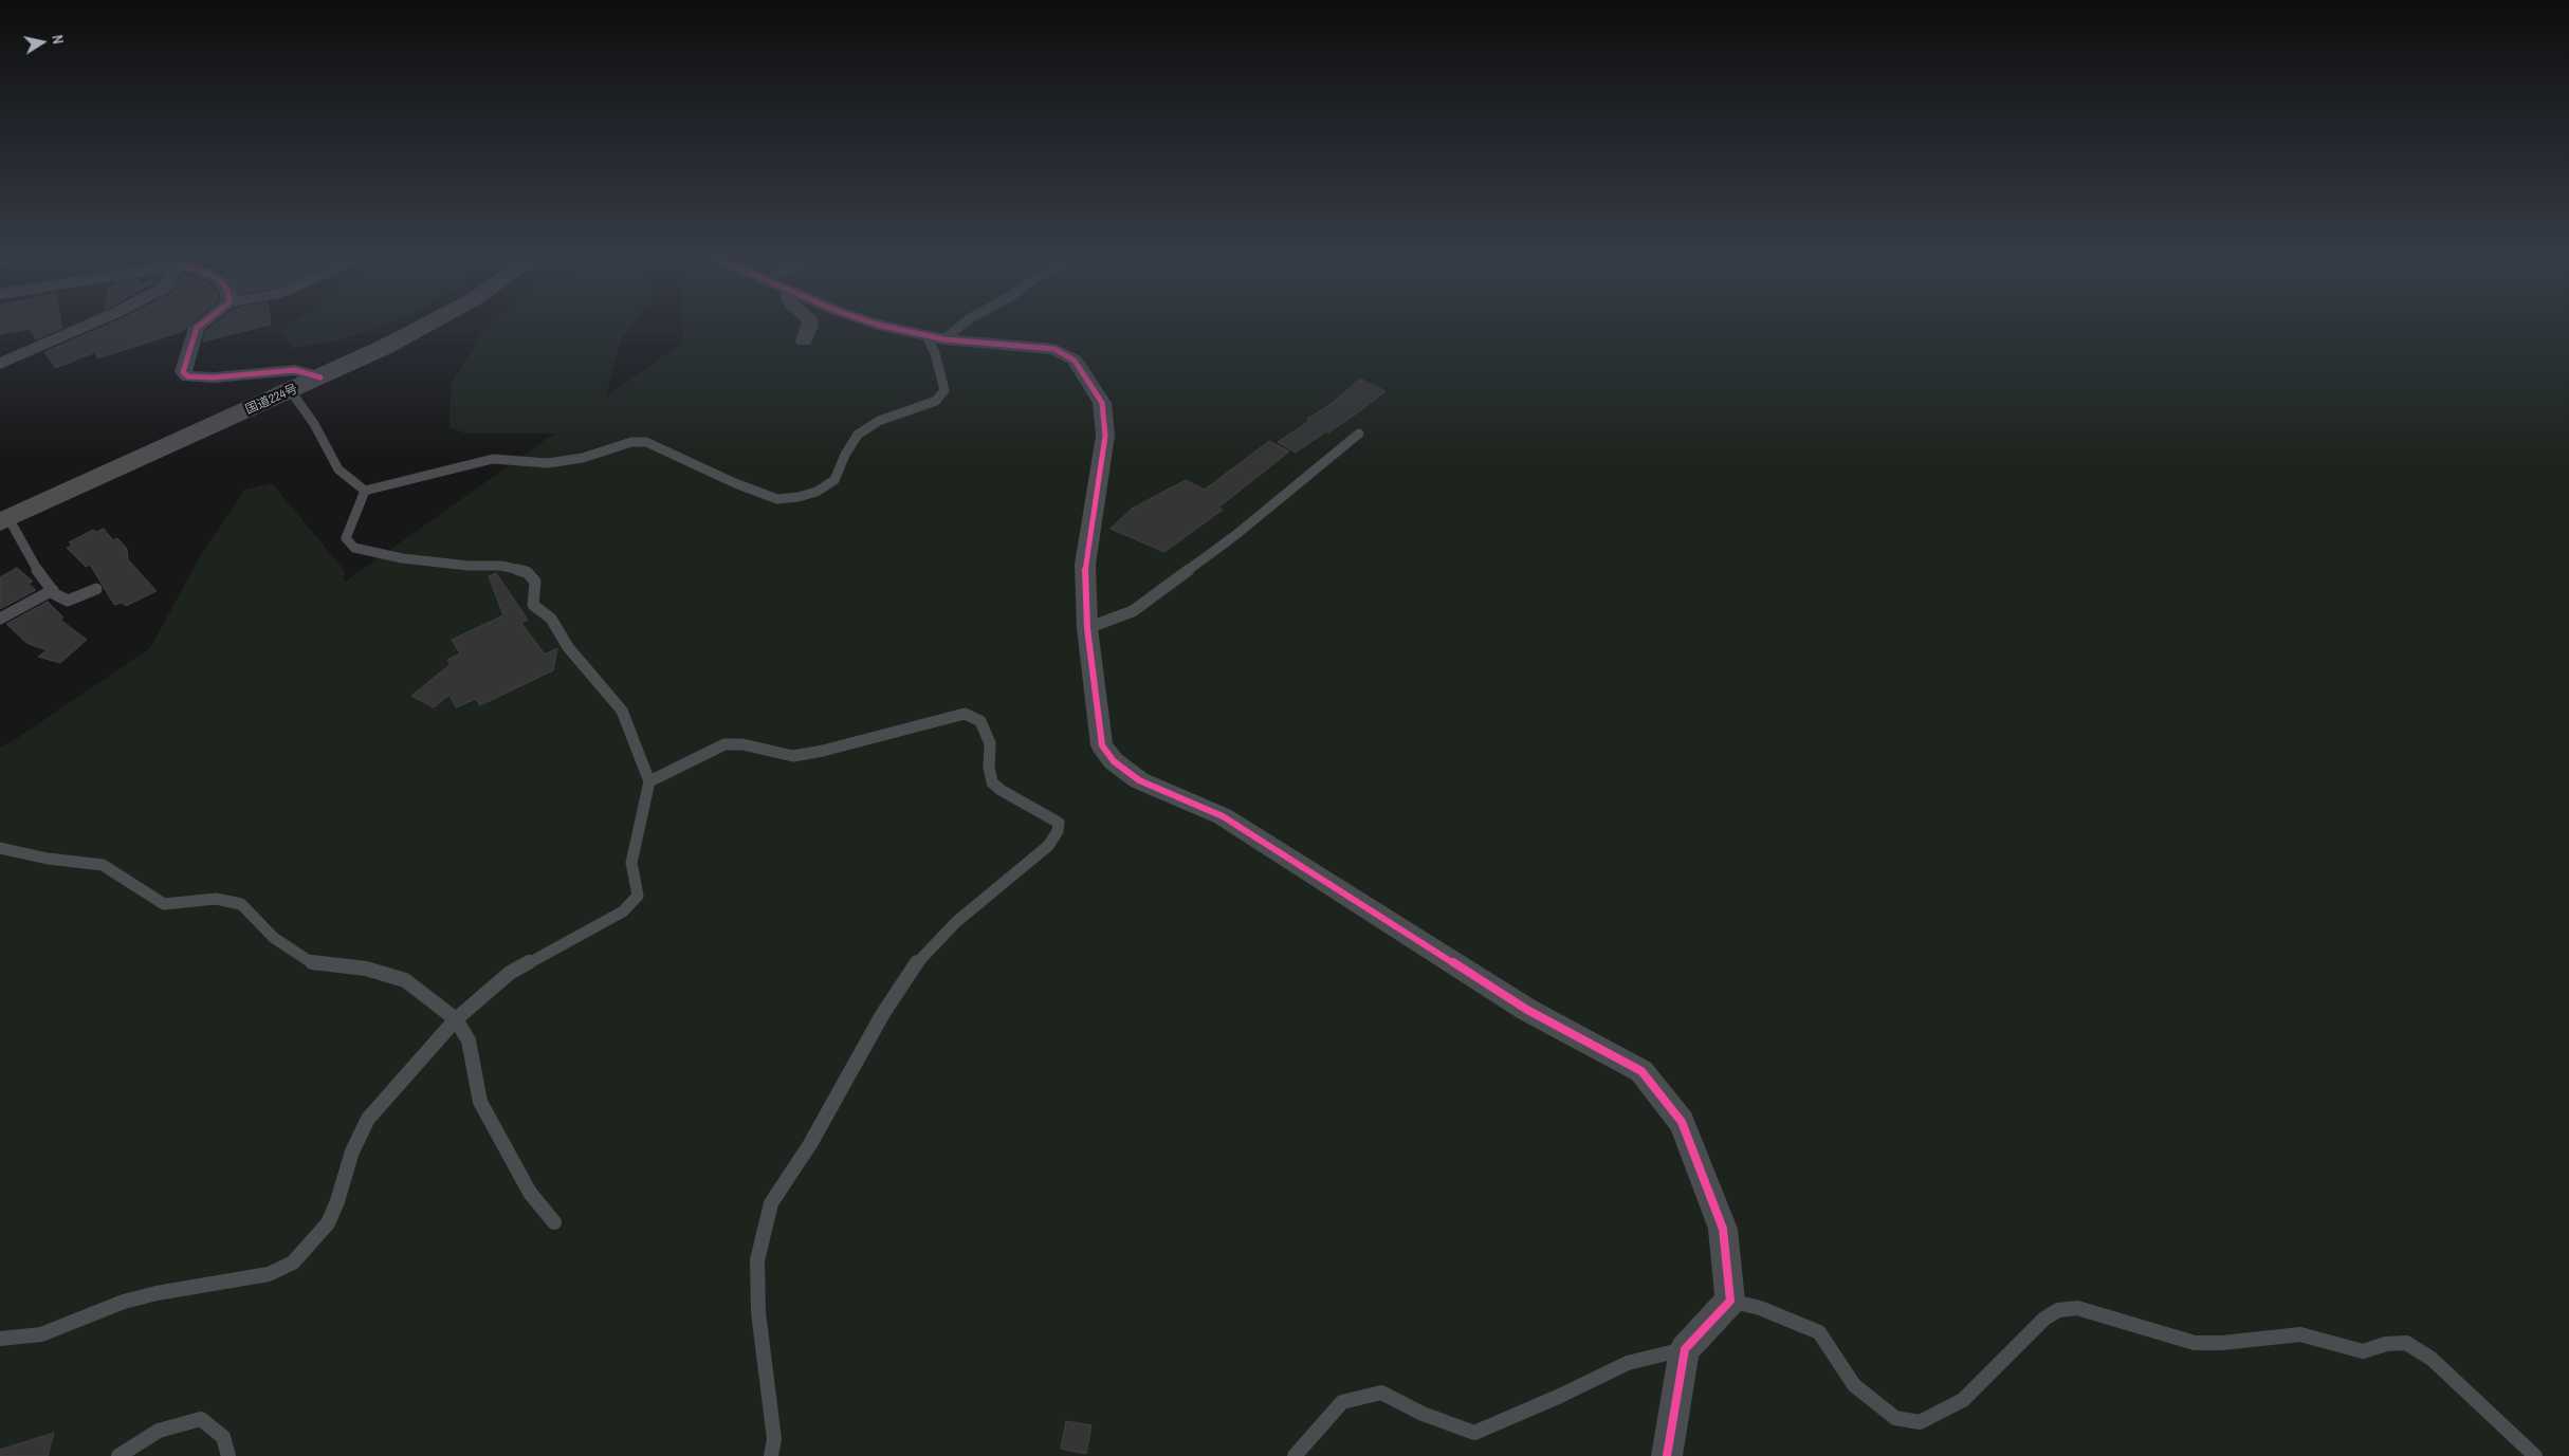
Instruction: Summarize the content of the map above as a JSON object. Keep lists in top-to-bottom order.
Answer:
{
  "streets": {
    "highway": ["国道224号"]
  },
  "north": "right"
}
